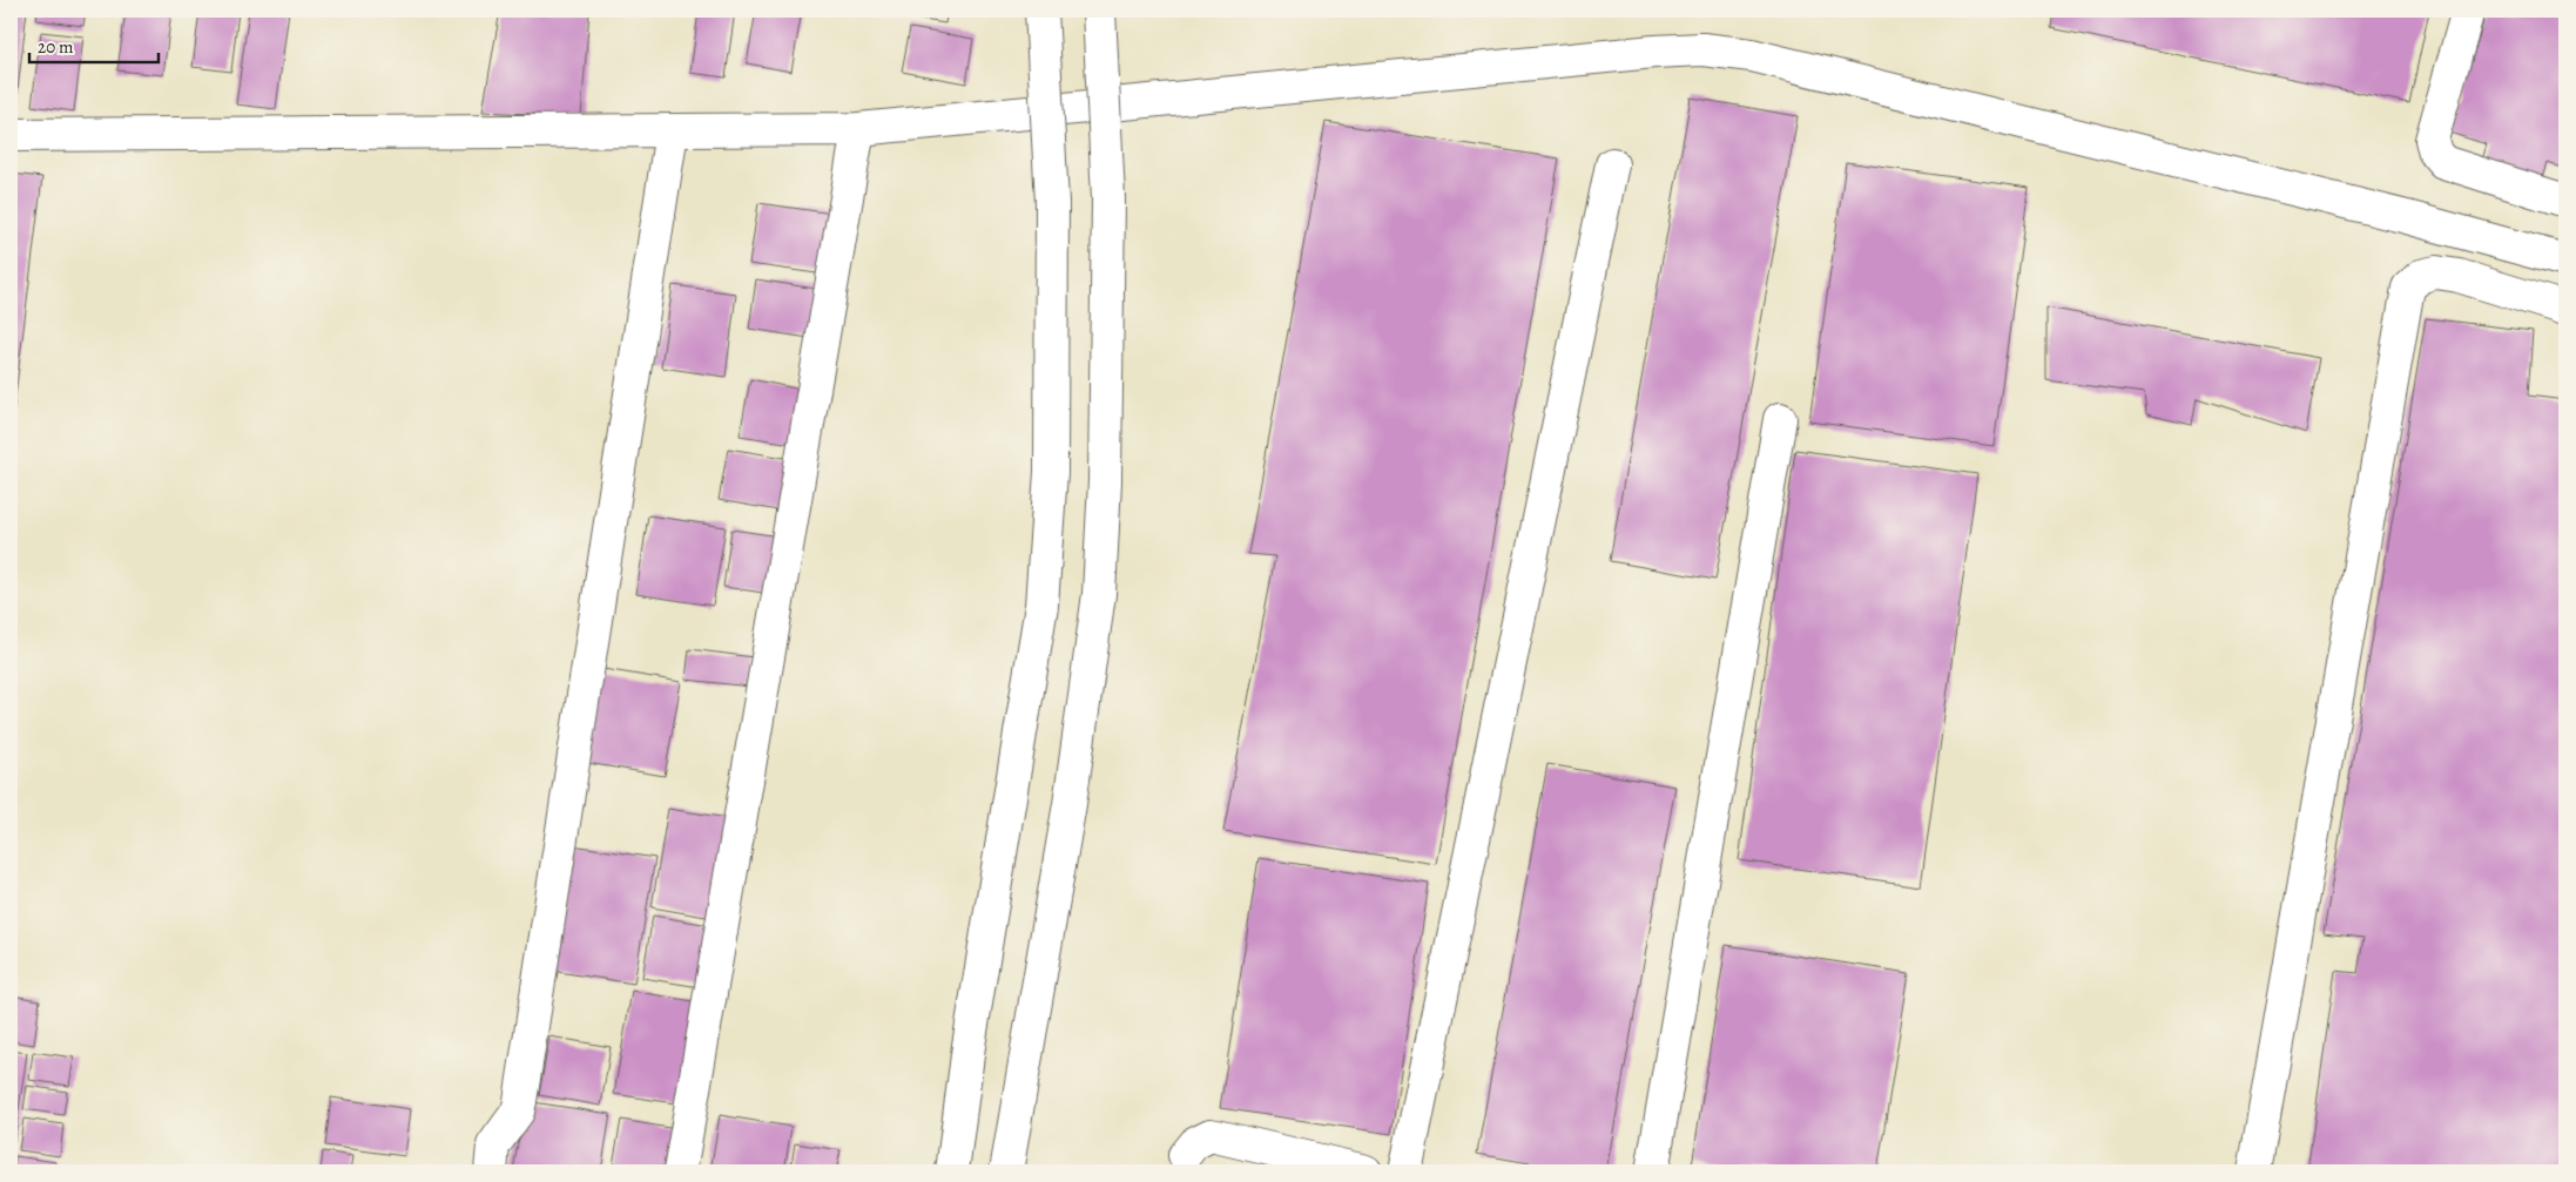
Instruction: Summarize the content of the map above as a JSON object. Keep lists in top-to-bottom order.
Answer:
{
  "scale_bar": "20 m"
}
